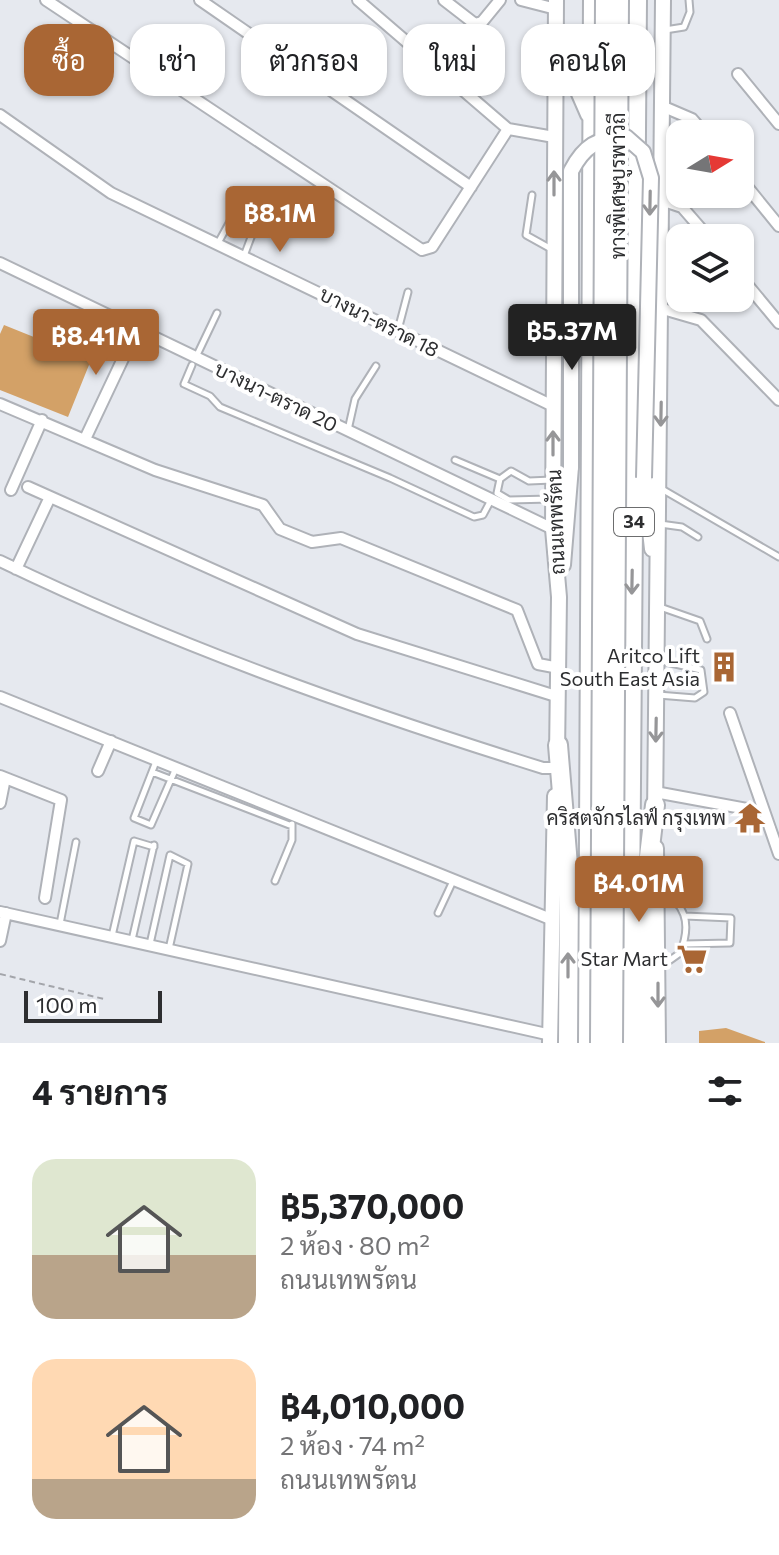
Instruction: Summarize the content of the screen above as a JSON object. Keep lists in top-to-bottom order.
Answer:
{
  "streets": {
    "highway": ["ทางพิเศษบูรพาวิถี", "ถนนเทพรัตน", "34"],
    "street": ["บางนา-ตราด 18", "บางนา-ตราด 20"]
  },
  "crossings": [
    ["บางนา-ตราด 18", "ถนนเทพรัตน"],
    ["บางนา-ตราด 20", "ถนนเทพรัตน"]
  ],
  "places": {
    "building": ["Aritco Lift South East Asia"],
    "temple": ["คริสตจักรไลฟ์ กรุงเทพ"],
    "supermarket": ["Star Mart"]
  },
  "scale_bar": "100 m",
  "north": "right",
  "page": {
    "chip": [
      "ซื้อ",
      "เช่า",
      "ตัวกรอง",
      "ใหม่",
      "คอนโด"
    ],
    "price": [
      "฿8.1M",
      "฿5.37M",
      "฿8.41M",
      "฿4.01M"
    ],
    "scale": "100 m",
    "heading": "4 รายการ",
    "list": [
      {
        "name": "฿5,370,000",
        "note": "2 ห้อง · 80 m² · ถนนเทพรัตน"
      },
      {
        "name": "฿4,010,000",
        "note": "2 ห้อง · 74 m² · ถนนเทพรัตน"
      }
    ]
  }
}
